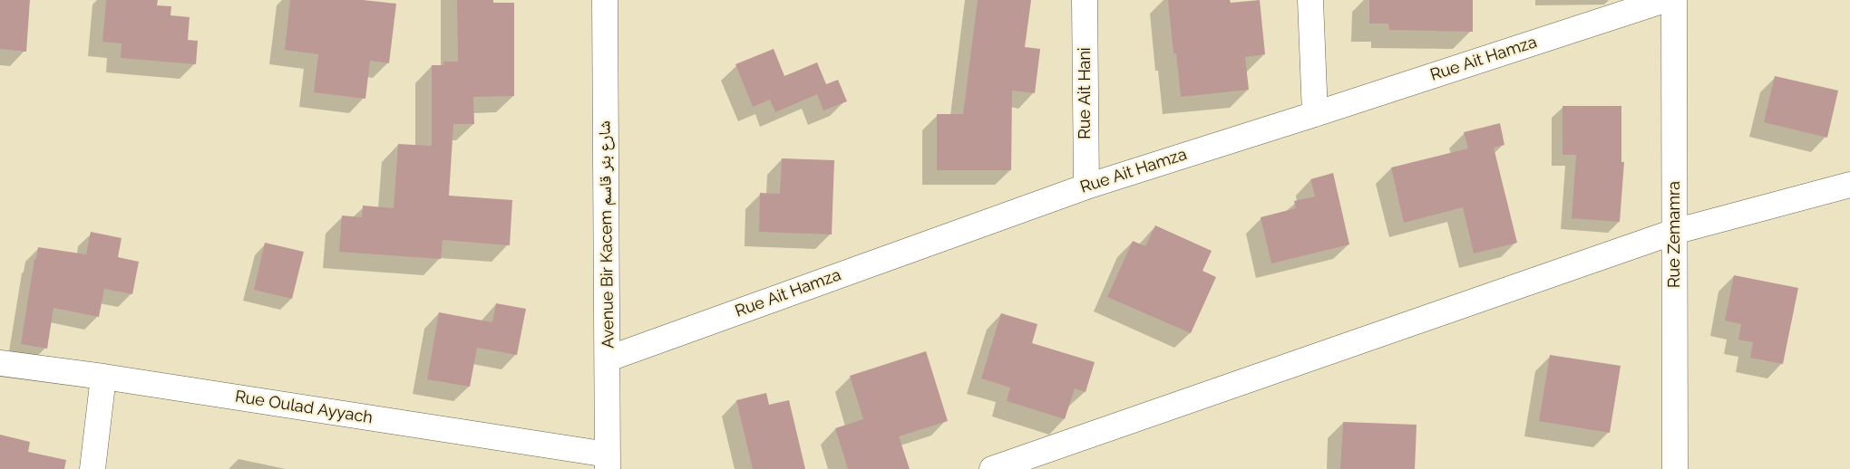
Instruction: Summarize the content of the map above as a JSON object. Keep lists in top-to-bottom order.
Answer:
{
  "streets": {
    "street": [
      "Rue Ait Hamza",
      "Rue Ait Hani",
      "Avenue Bir Kacem شارع بئر قاسم",
      "Rue Zemamra",
      "Rue Oulad Ayyach"
    ]
  },
  "crossings": [
    ["Rue Ait Hamza", "Rue Ait Hani"],
    ["Rue Ait Hamza", "Avenue Bir Kacem شارع بئر قاسم"],
    ["Avenue Bir Kacem شارع بئر قاسم", "Rue Oulad Ayyach"]
  ]
}
